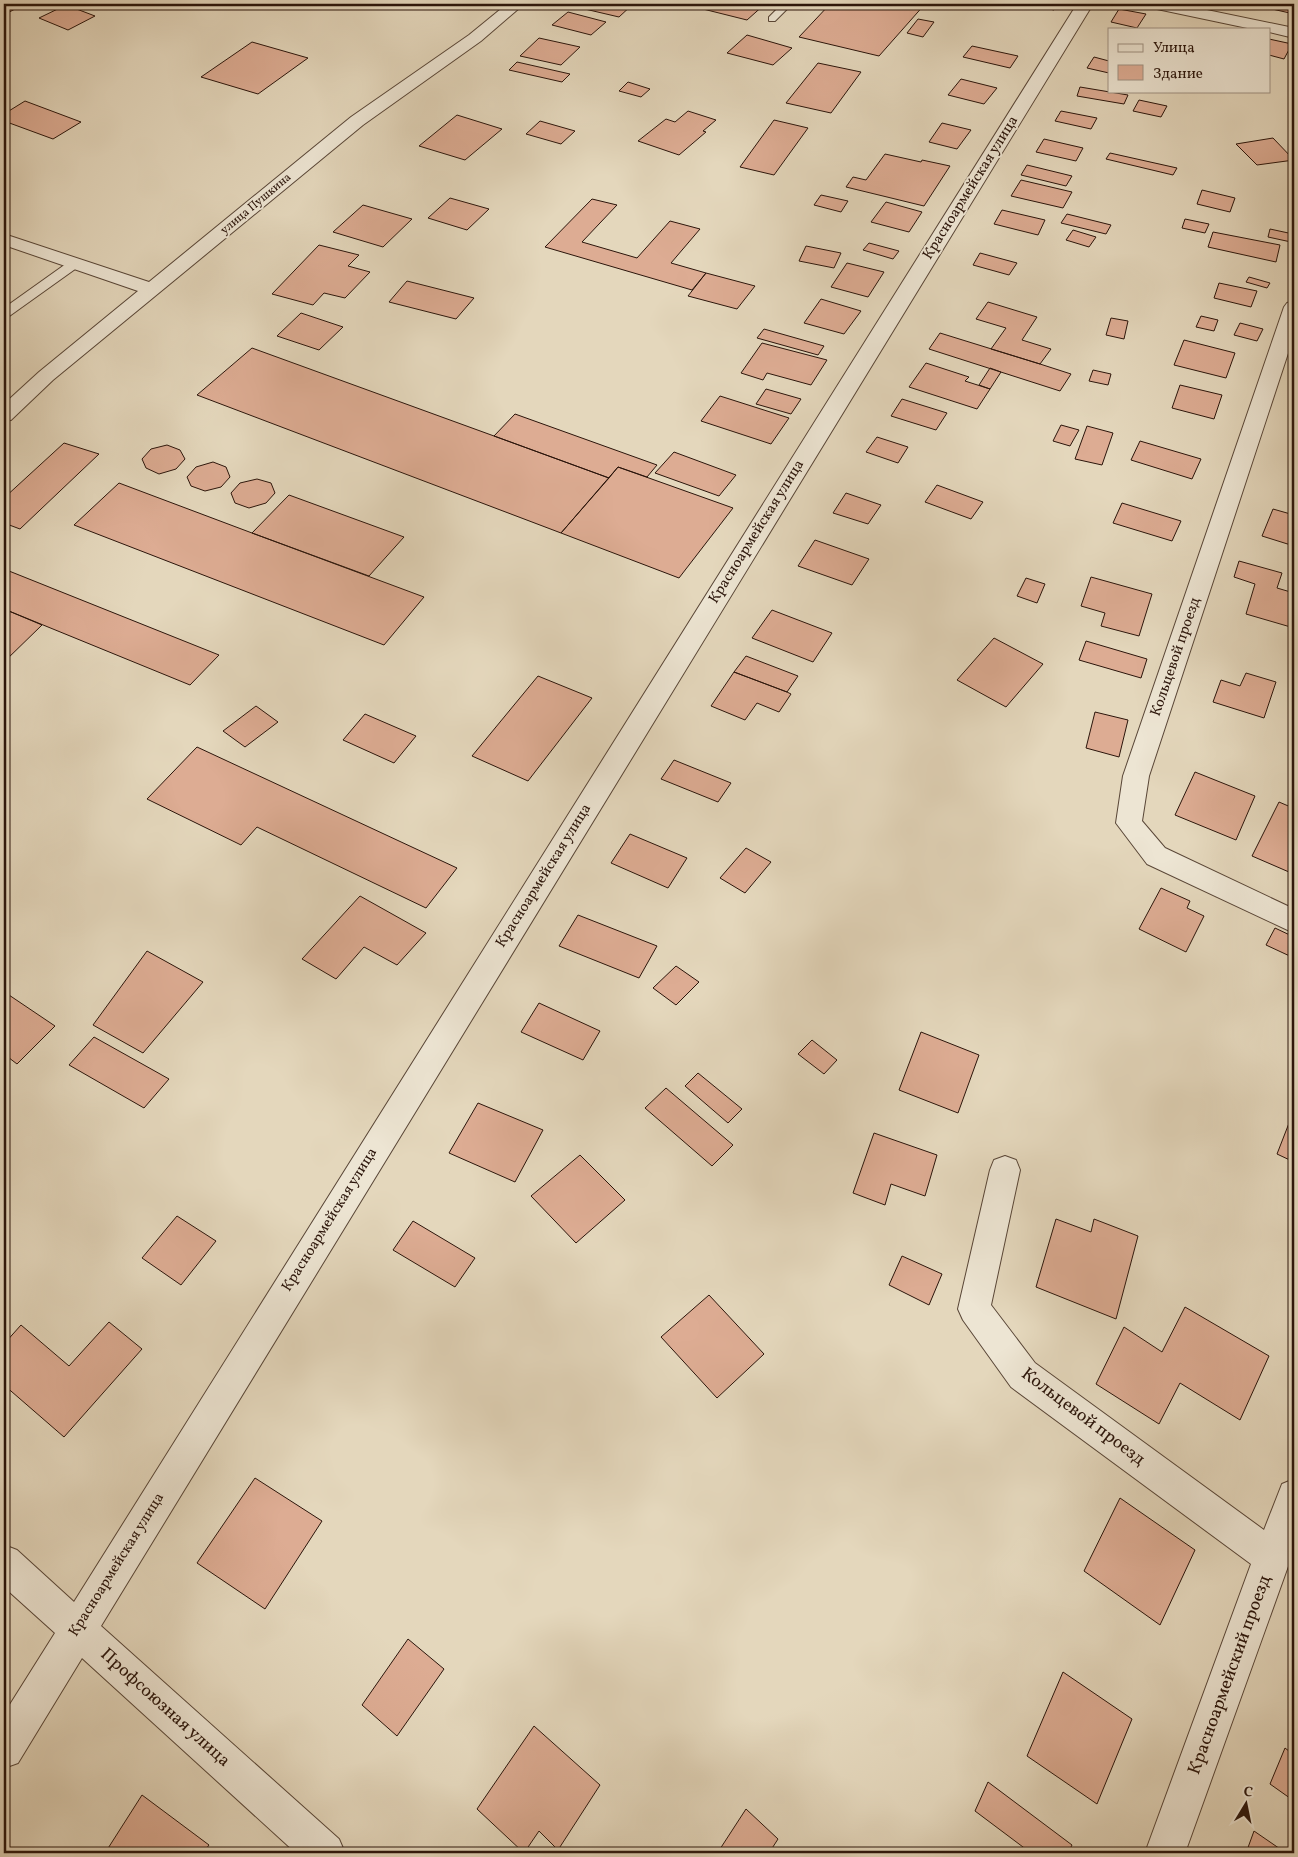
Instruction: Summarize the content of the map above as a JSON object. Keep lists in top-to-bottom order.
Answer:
{
  "streets": {
    "street": [
      "Красноармейская улица",
      "улица Пушкина",
      "Кольцевой проезд",
      "Красноармейский проезд",
      "Профсоюзная улица"
    ]
  },
  "crossings": [
    ["Красноармейская улица", "Профсоюзная улица"],
    ["Кольцевой проезд", "Красноармейский проезд"]
  ],
  "legend": ["Улица", "Здание"],
  "north": "top"
}
